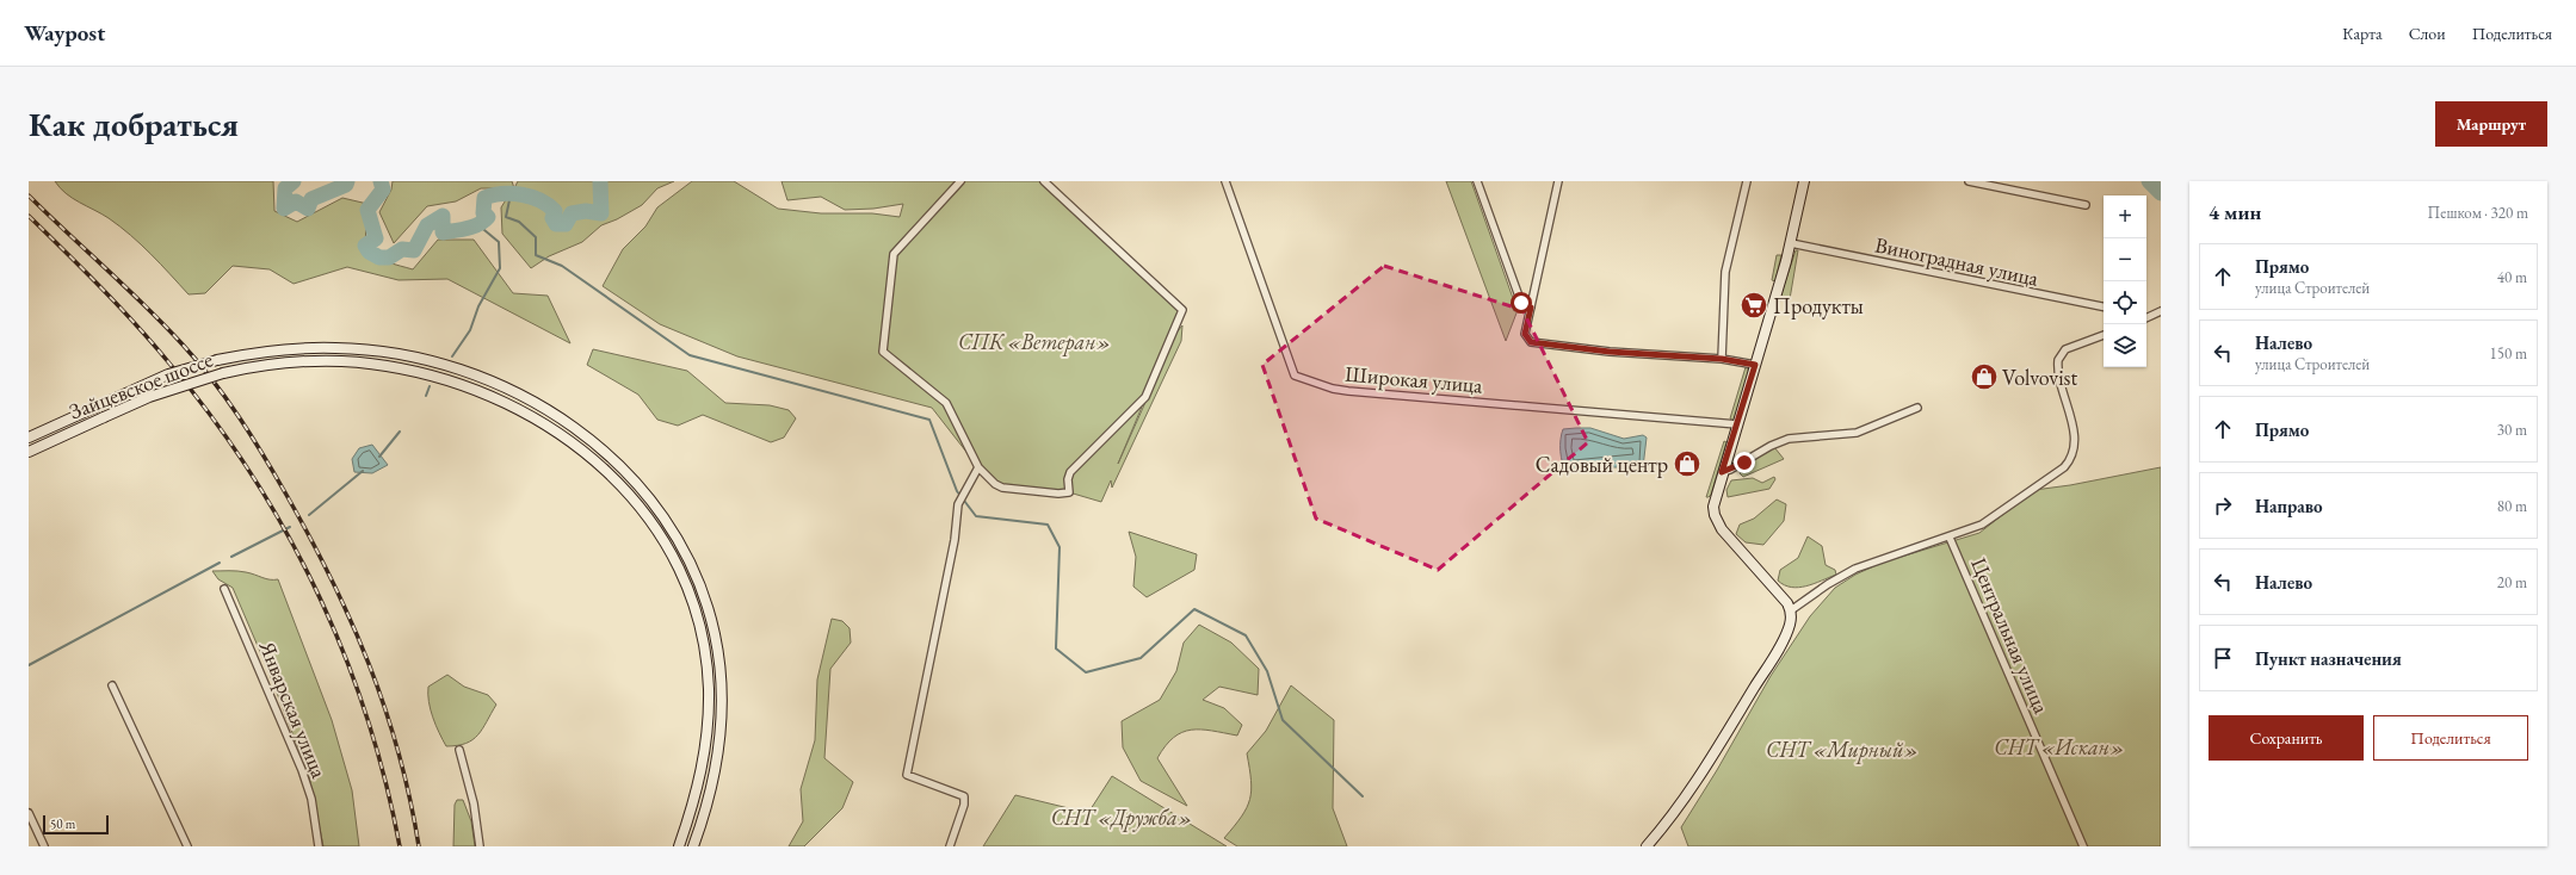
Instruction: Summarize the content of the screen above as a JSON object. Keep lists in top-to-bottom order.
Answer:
{
  "streets": {
    "main road": ["Зайцевское шоссе"],
    "street": [
      "Виноградная улица",
      "Широкая улица",
      "Центральная улица",
      "Январская улица"
    ]
  },
  "parks": [
    "СПК «Ветеран»",
    "СНТ «Искан»",
    "СНТ «Мирный»",
    "СНТ «Дружба»"
  ],
  "places": {
    "supermarket": ["Продукты"],
    "shop": ["Volvovist", "Садовый центр"]
  },
  "scale_bar": "50 m",
  "page": {
    "header": "Waypost",
    "nav": ["Карта", "Слои", "Поделиться"],
    "buttons": [
      "Маршрут",
      ["Сохранить", "Поделиться"]
    ],
    "title": "Как добраться",
    "heading": ["4 мин", "Пешком · 320 m"],
    "map_buttons": ["+", "−"],
    "list": [
      ["Прямо", "улица Строителей", "40 m"],
      ["Налево", "улица Строителей", "150 m"],
      ["Прямо", "30 m"],
      ["Направо", "80 m"],
      ["Налево", "20 m"],
      "Пункт назначения"
    ],
    "scale": "50 m"
  }
}
